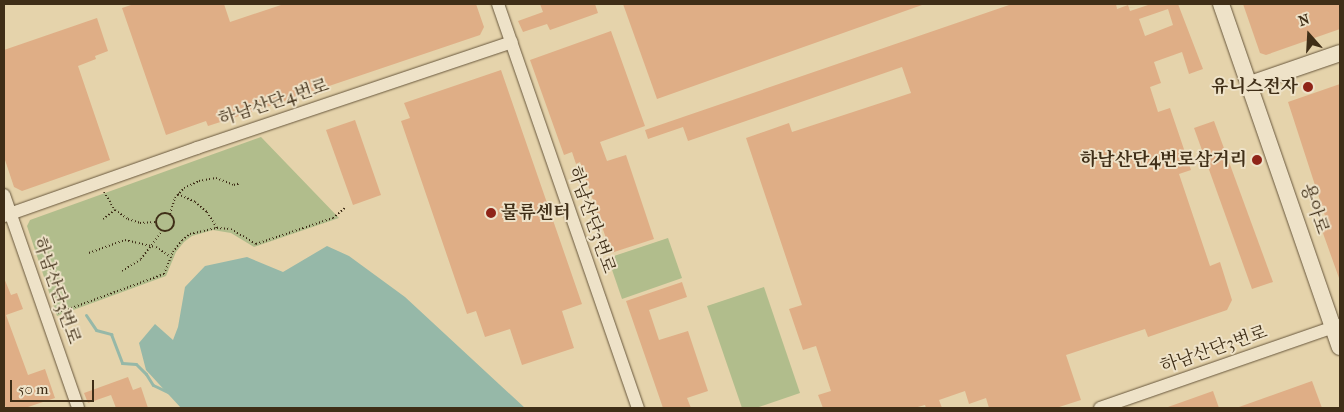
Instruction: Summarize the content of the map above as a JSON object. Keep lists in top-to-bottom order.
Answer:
{
  "streets": {
    "street": ["하남산단4번로", "용아로", "하남산단3번로"]
  },
  "crossings": [
    ["하남산단4번로", "하남산단3번로"],
    ["용아로", "하남산단3번로"]
  ],
  "places": ["유니스전자", "하남산단4번로삼거리", "물류센터"],
  "scale_bar": "50 m",
  "north": "top"
}
